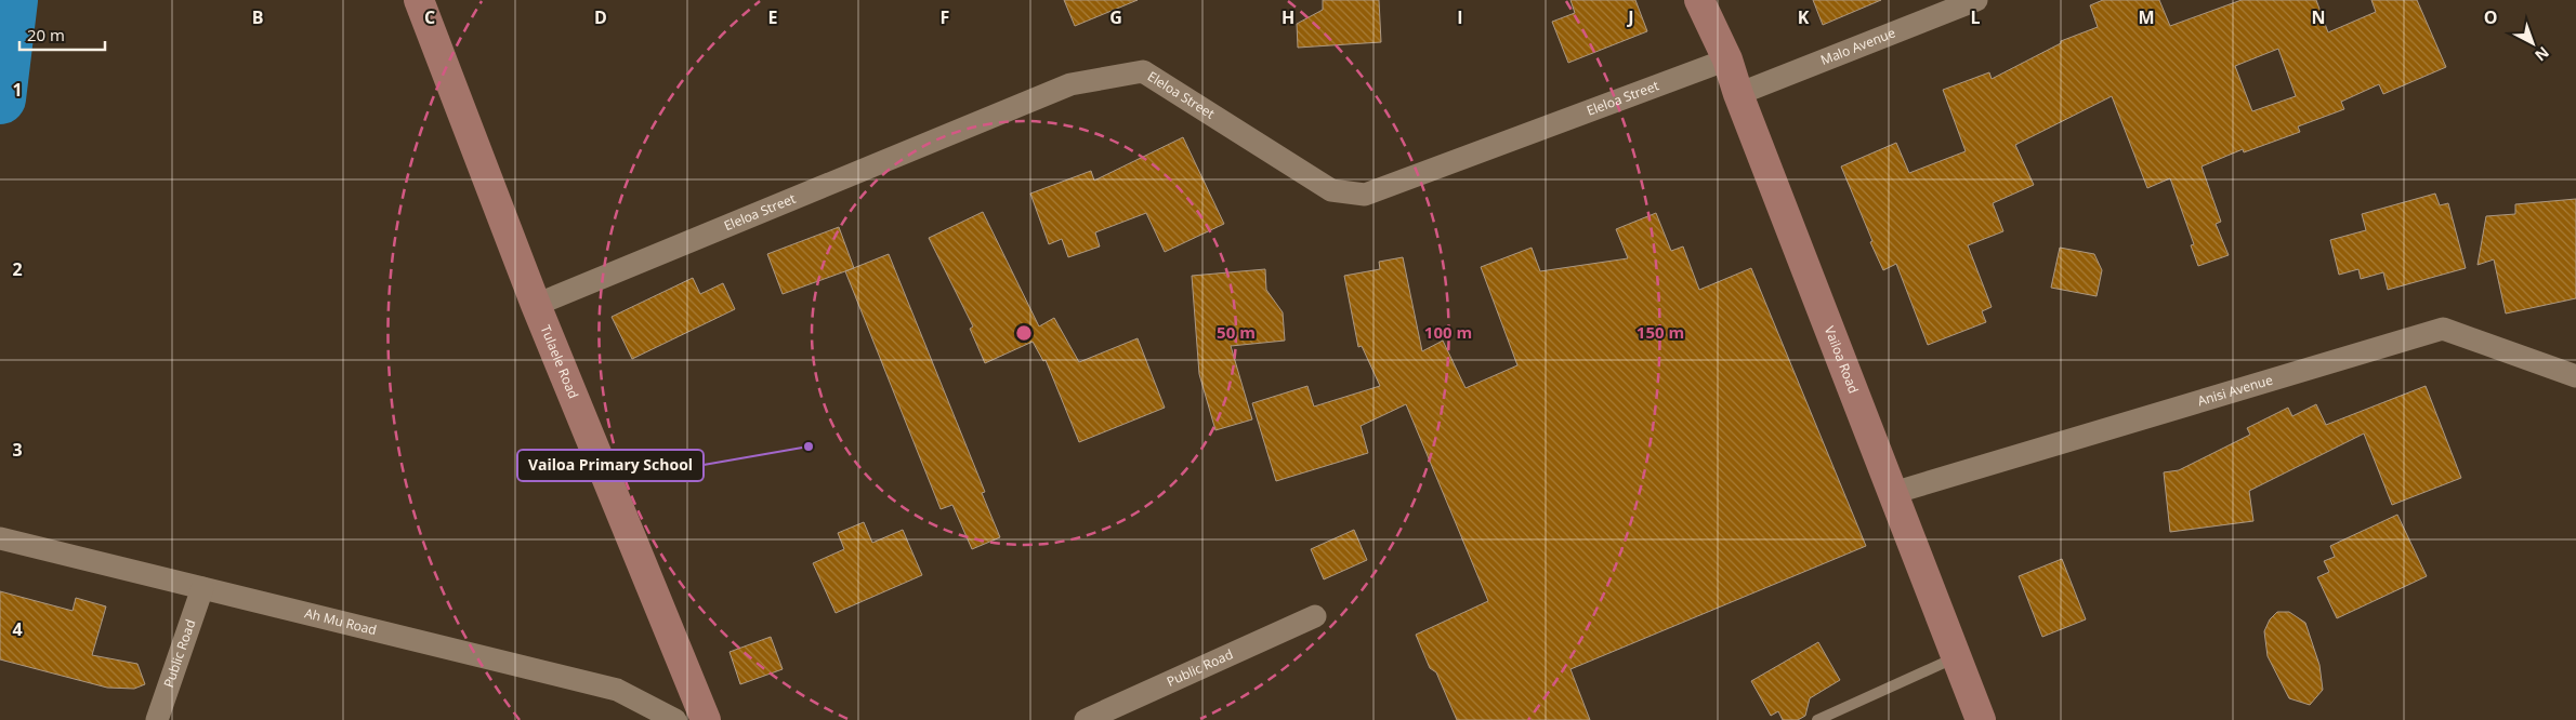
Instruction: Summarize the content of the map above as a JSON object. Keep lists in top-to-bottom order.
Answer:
{
  "streets": {
    "main road": ["Vailoa Road", "Tulaele Road"],
    "street": [
      "Malo Avenue",
      "Eleloa Street",
      "Anisi Avenue",
      "Ah Mu Road",
      "Public Road"
    ]
  },
  "crossings": [
    ["Malo Avenue", "Vailoa Road"],
    ["Eleloa Street", "Vailoa Road"],
    ["Eleloa Street", "Tulaele Road"],
    ["Vailoa Road", "Anisi Avenue"],
    ["Ah Mu Road", "Public Road"]
  ],
  "places": ["Vailoa Primary School"],
  "scale_bar": "20 m",
  "north": "bottom right",
  "grid": {
    "columns": [
      "B",
      "C",
      "D",
      "E",
      "F",
      "G",
      "H",
      "I",
      "J",
      "K",
      "L",
      "M",
      "N",
      "O"
    ],
    "rows": [
      "1",
      "2",
      "3",
      "4"
    ]
  },
  "rings": ["50 m", "100 m", "150 m"]
}
